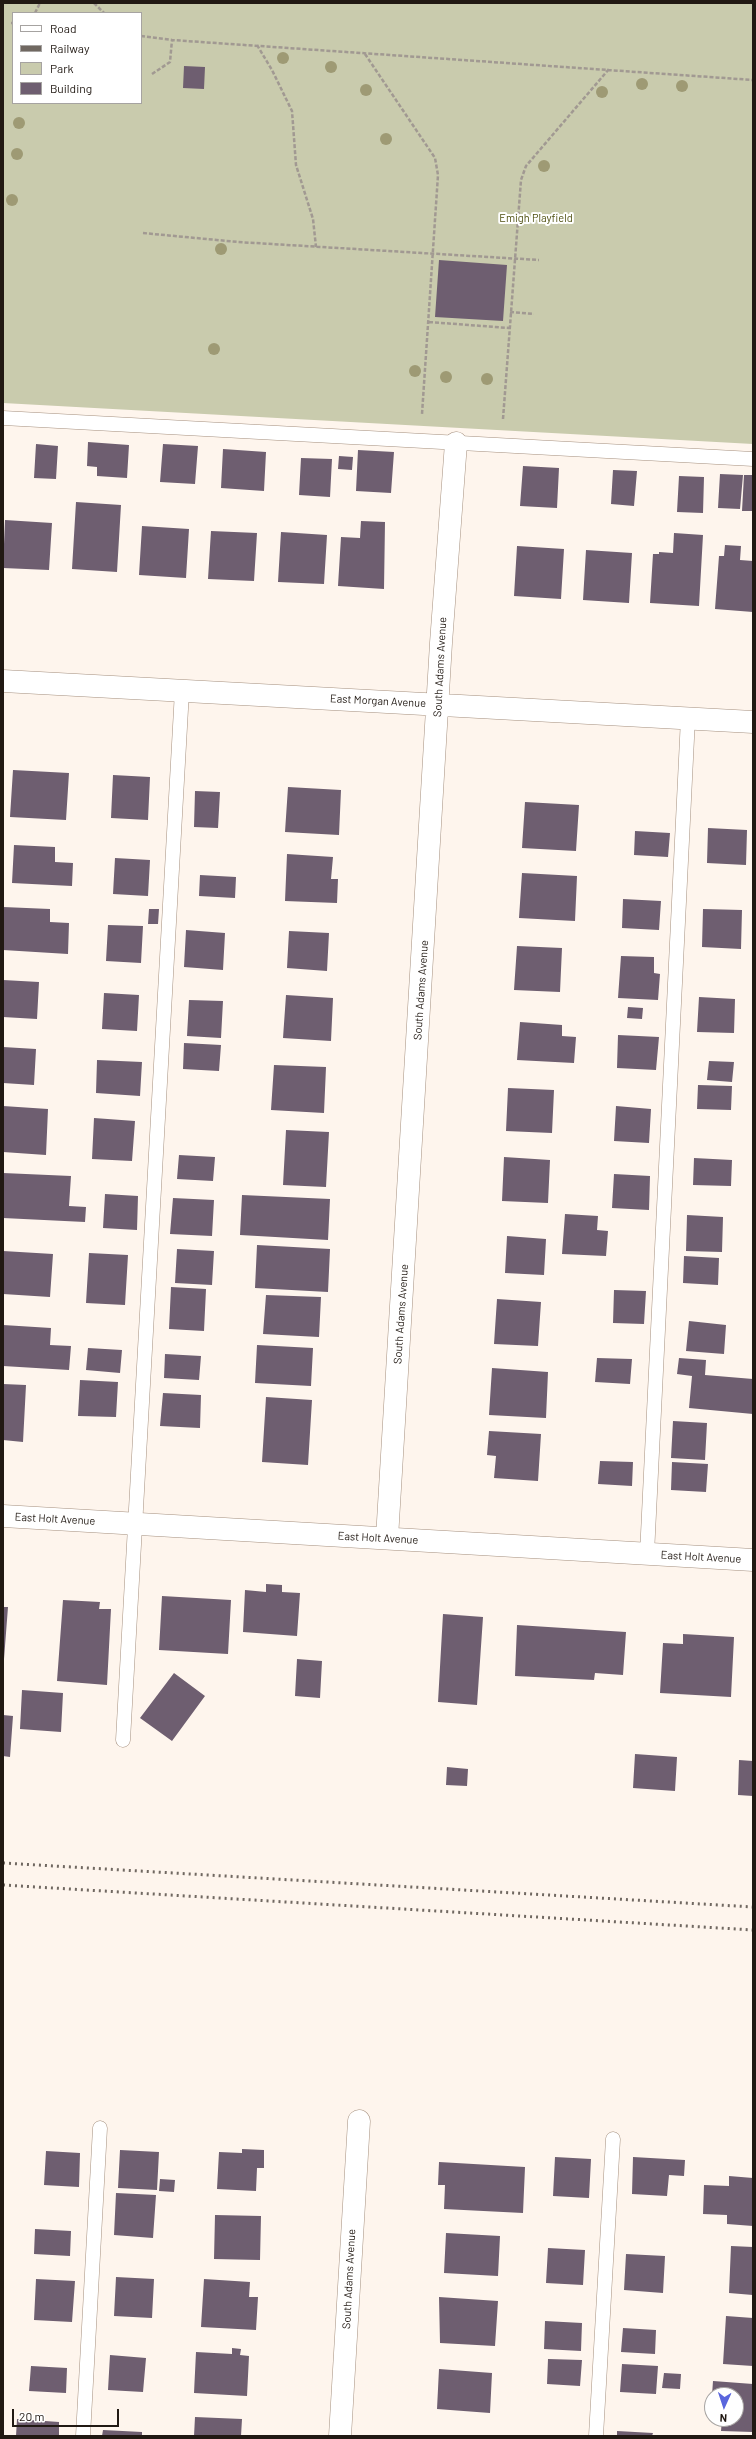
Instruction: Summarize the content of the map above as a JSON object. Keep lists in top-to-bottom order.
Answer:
{
  "streets": {
    "street": ["South Adams Avenue", "East Morgan Avenue", "East Holt Avenue"]
  },
  "crossings": [
    ["South Adams Avenue", "East Morgan Avenue"],
    ["South Adams Avenue", "East Holt Avenue"]
  ],
  "parks": ["Emigh Playfield"],
  "legend": [
    "Road",
    "Railway",
    "Park",
    "Building"
  ],
  "scale_bar": "20 m",
  "north": "bottom"
}
